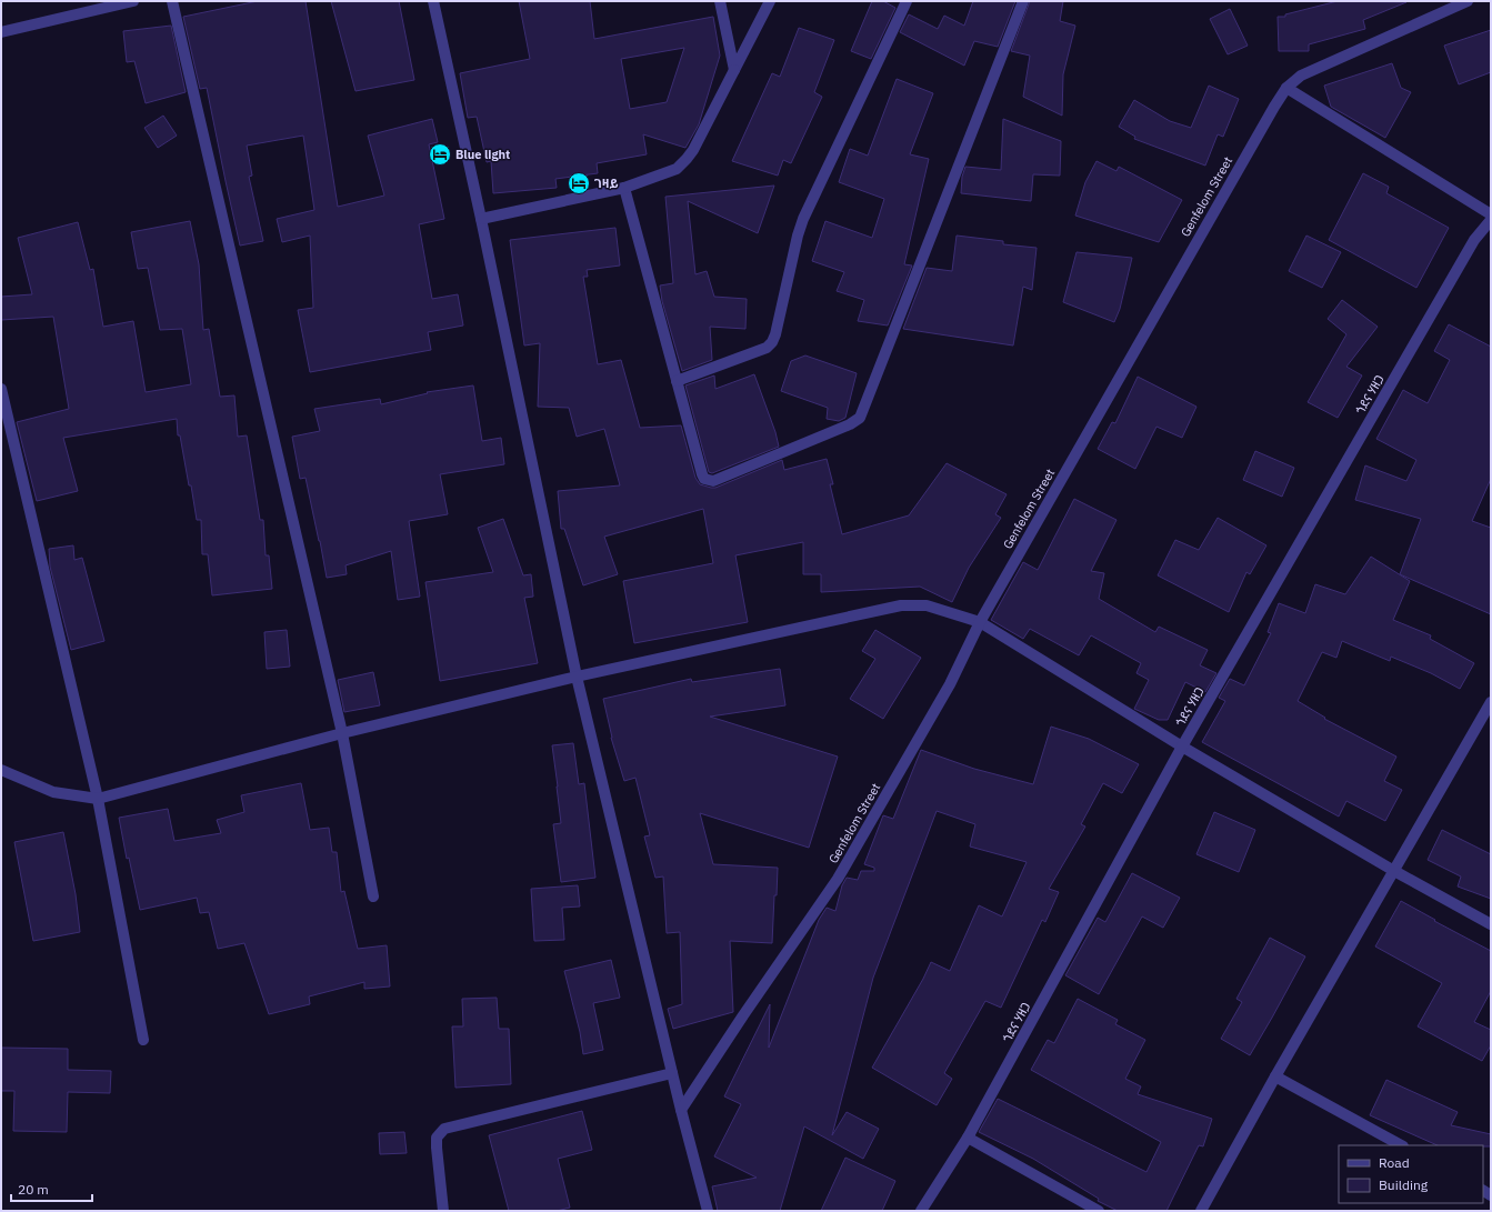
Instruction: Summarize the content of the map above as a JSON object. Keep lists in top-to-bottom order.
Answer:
{
  "streets": {
    "street": ["Genfelom Street", "ጎደና ሃዘጋ"]
  },
  "places": {
    "hotel": ["Blue light", "ገዛይ"]
  },
  "legend": ["Road", "Building"],
  "scale_bar": "20 m"
}
